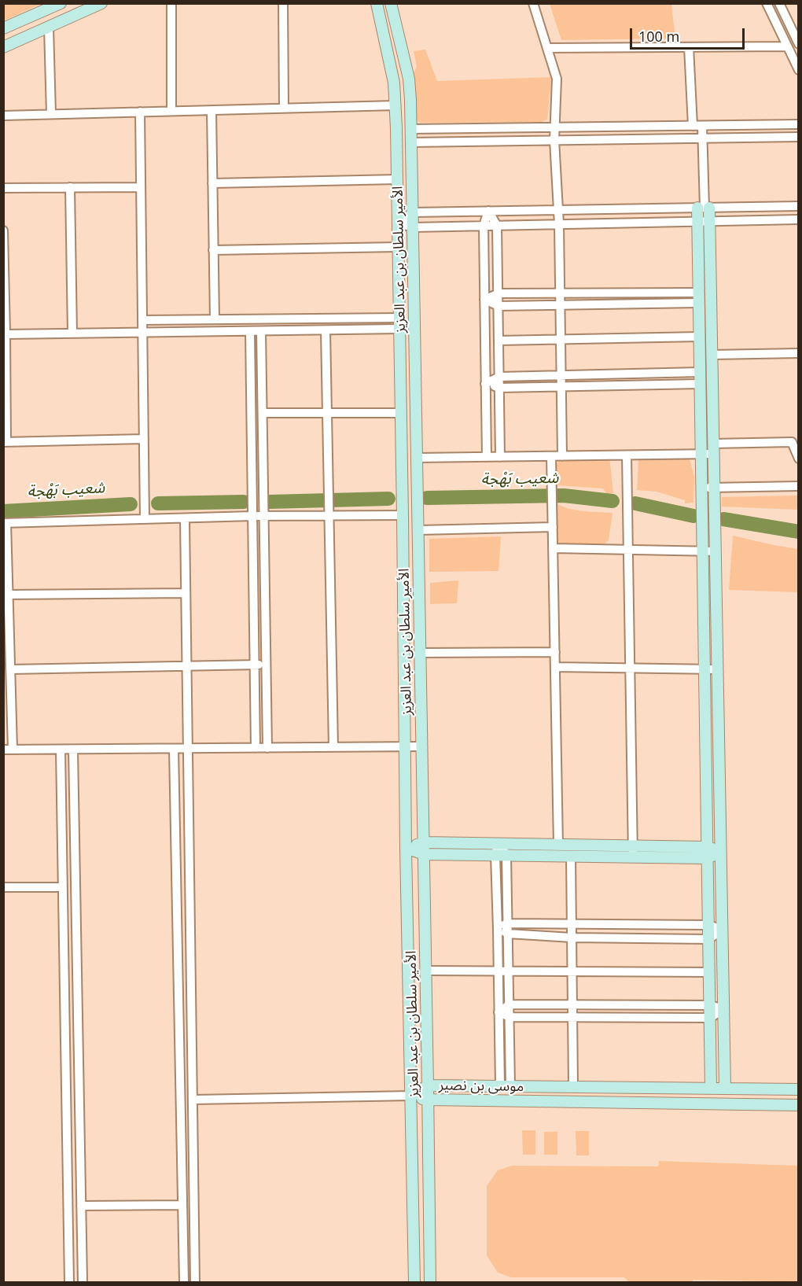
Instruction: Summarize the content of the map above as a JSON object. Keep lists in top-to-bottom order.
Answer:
{
  "streets": {
    "street": ["الأمير سلطان بن عبد العزيز", "موسى بن نصير"]
  },
  "crossings": [
    ["الأمير سلطان بن عبد العزيز", "موسى بن نصير"]
  ],
  "water": ["شعيب بَهْجة"],
  "scale_bar": "100 m"
}
